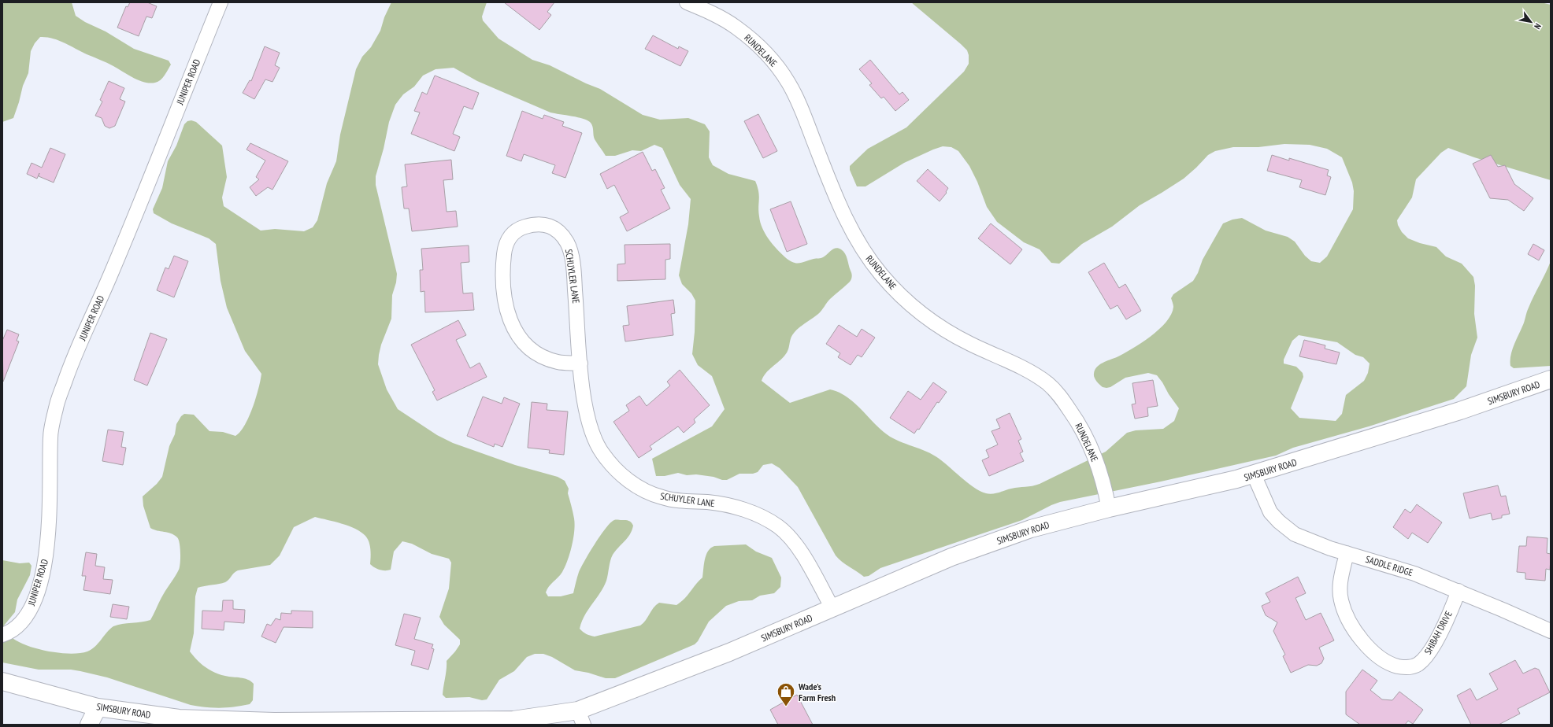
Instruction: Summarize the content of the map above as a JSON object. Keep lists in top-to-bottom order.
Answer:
{
  "streets": {
    "main road": ["SIMSBURY ROAD"],
    "street": [
      "RUNDELANE",
      "JUNIPER ROAD",
      "SCHUYLER LANE",
      "SADDLE RIDGE",
      "SHIBAH DRIVE"
    ]
  },
  "crossings": [
    ["RUNDELANE", "SIMSBURY ROAD"],
    ["SCHUYLER LANE", "SIMSBURY ROAD"],
    ["SIMSBURY ROAD", "SADDLE RIDGE"],
    ["SADDLE RIDGE", "SHIBAH DRIVE"]
  ],
  "places": {
    "shop": ["Wade's Farm Fresh"]
  },
  "north": "bottom right"
}
